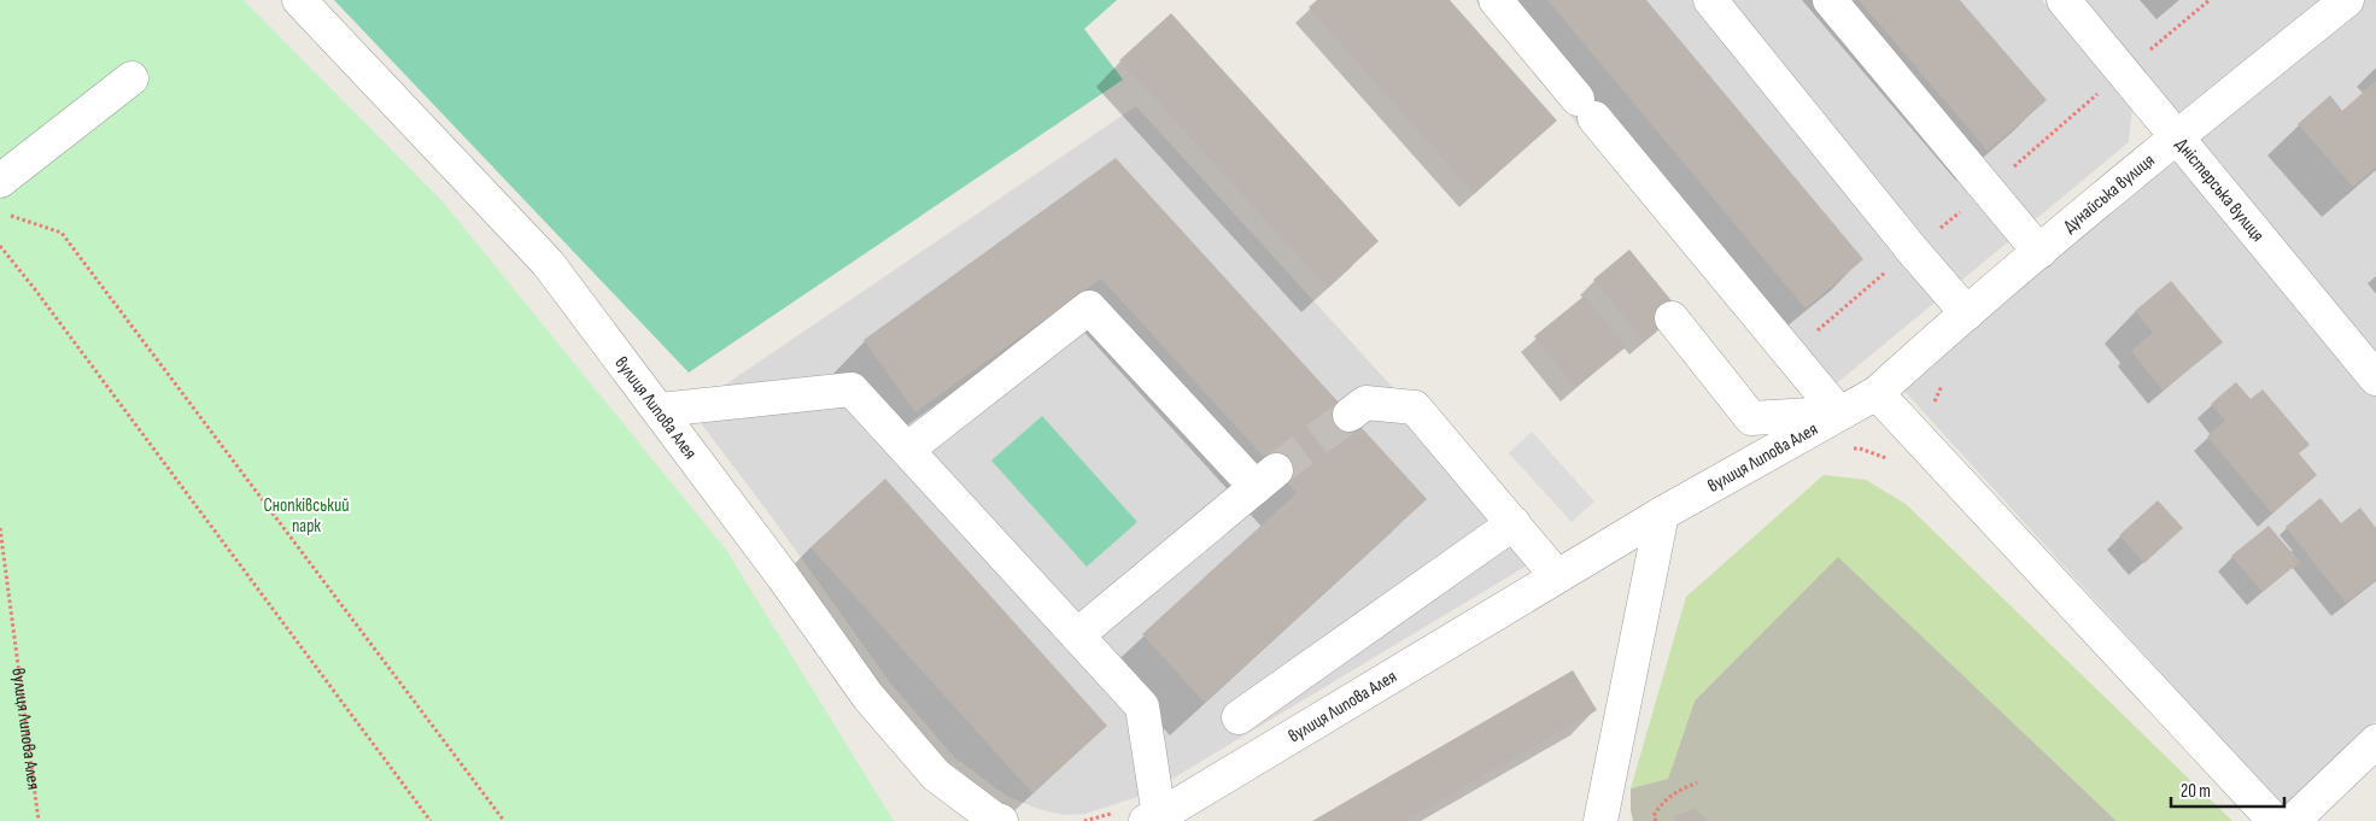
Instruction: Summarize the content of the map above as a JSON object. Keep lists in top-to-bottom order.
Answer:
{
  "streets": {
    "street": ["Дністерська вулиця", "Дунайська вулиця", "вулиця Липова Алея"]
  },
  "crossings": [
    ["Дністерська вулиця", "Дунайська вулиця"],
    ["Дунайська вулиця", "вулиця Липова Алея"]
  ],
  "parks": ["Снопківський парк"],
  "scale_bar": "20 m"
}
